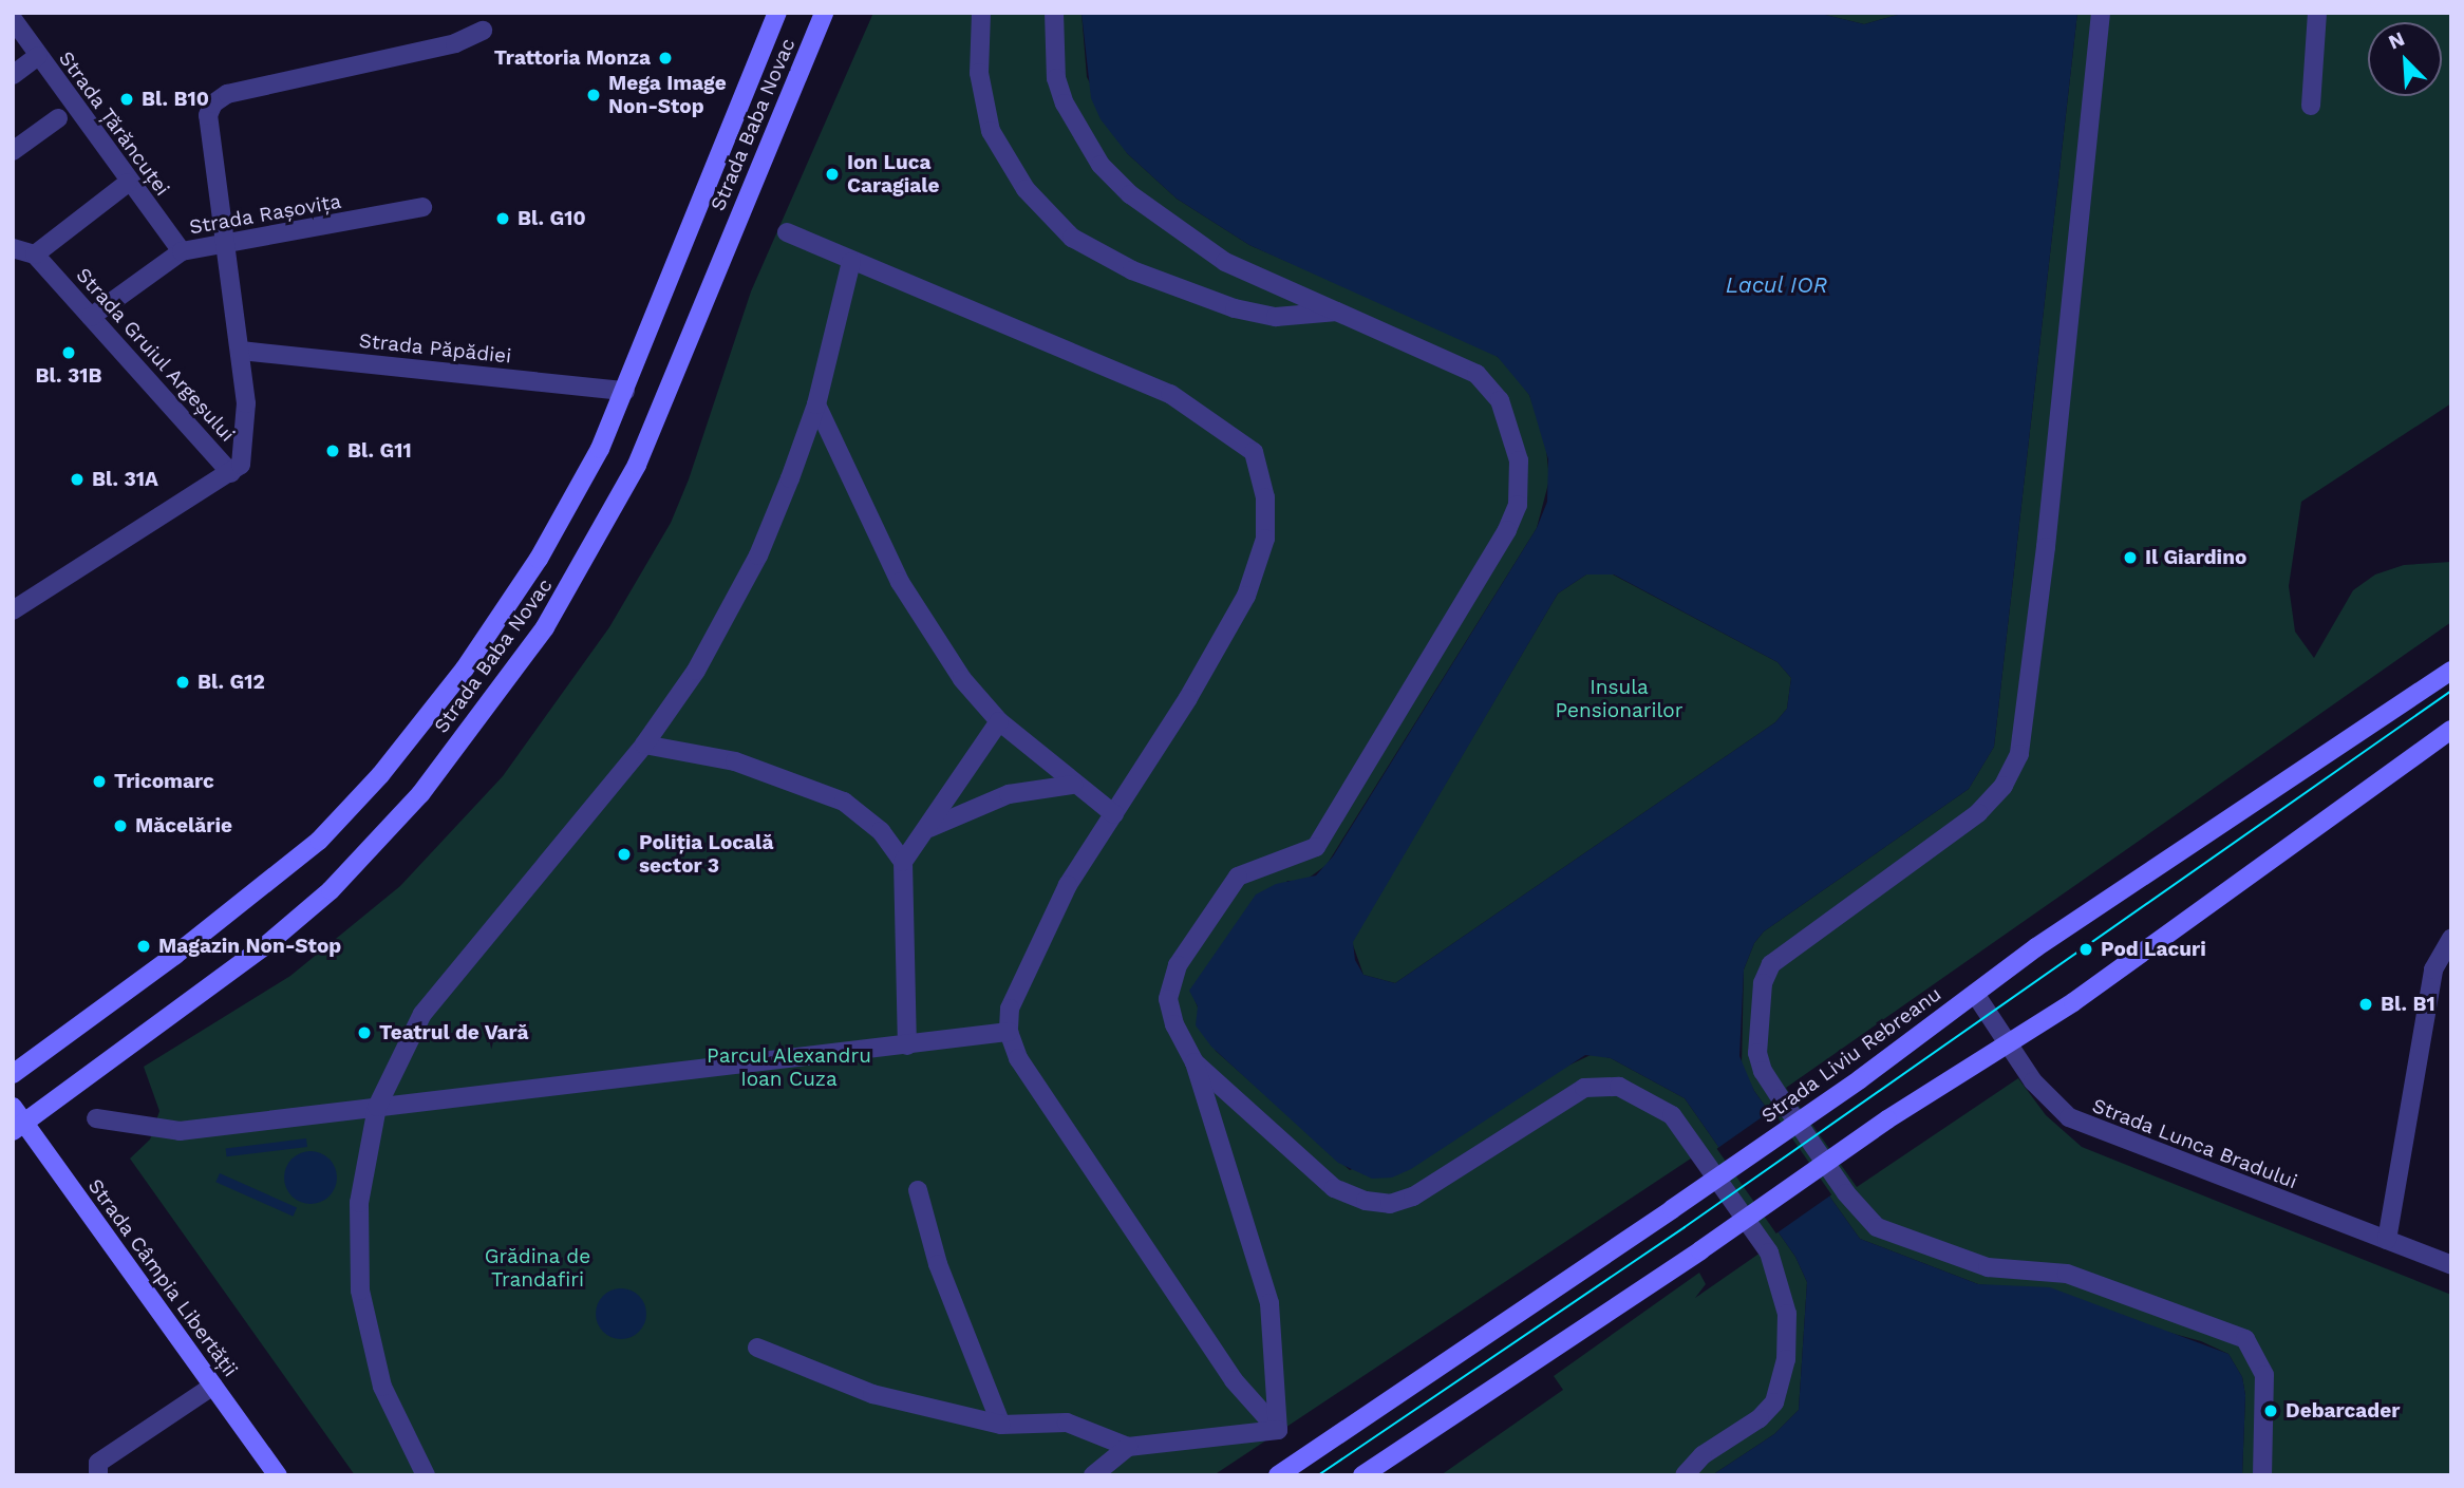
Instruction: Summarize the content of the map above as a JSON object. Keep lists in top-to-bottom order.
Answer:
{
  "streets": {
    "main road": ["Strada Baba Novac", "Strada Liviu Rebreanu", "Strada Câmpia Libertății"],
    "street": [
      "Strada Țărăncuței",
      "Strada Rașovița",
      "Strada Păpădiei",
      "Strada Gruiul Argeșului",
      "Strada Lunca Bradului"
    ]
  },
  "crossings": [
    ["Strada Țărăncuței", "Strada Rașovița"],
    ["Strada Baba Novac", "Strada Păpădiei"],
    ["Strada Baba Novac", "Strada Câmpia Libertății"],
    ["Strada Rașovița", "Strada Gruiul Argeșului"],
    ["Strada Liviu Rebreanu", "Strada Lunca Bradului"]
  ],
  "water": ["Lacul IOR"],
  "parks": ["Insula Pensionarilor", "Parcul Alexandru Ioan Cuza", "Grădina de Trandafiri"],
  "places": [
    "Trattoria Monza",
    "Mega Image Non-Stop",
    "Bl. B10",
    "Ion Luca Caragiale",
    "Bl. G10",
    "Bl. 31B",
    "Bl. G11",
    "Bl. 31A",
    "Il Giardino",
    "Bl. G12",
    "Tricomarc",
    "Măcelărie",
    "Poliția Locală sector 3",
    "Magazin Non-Stop",
    "Pod Lacuri",
    "Bl. B1",
    "Teatrul de Vară",
    "Debarcader"
  ],
  "north": "top left"
}
